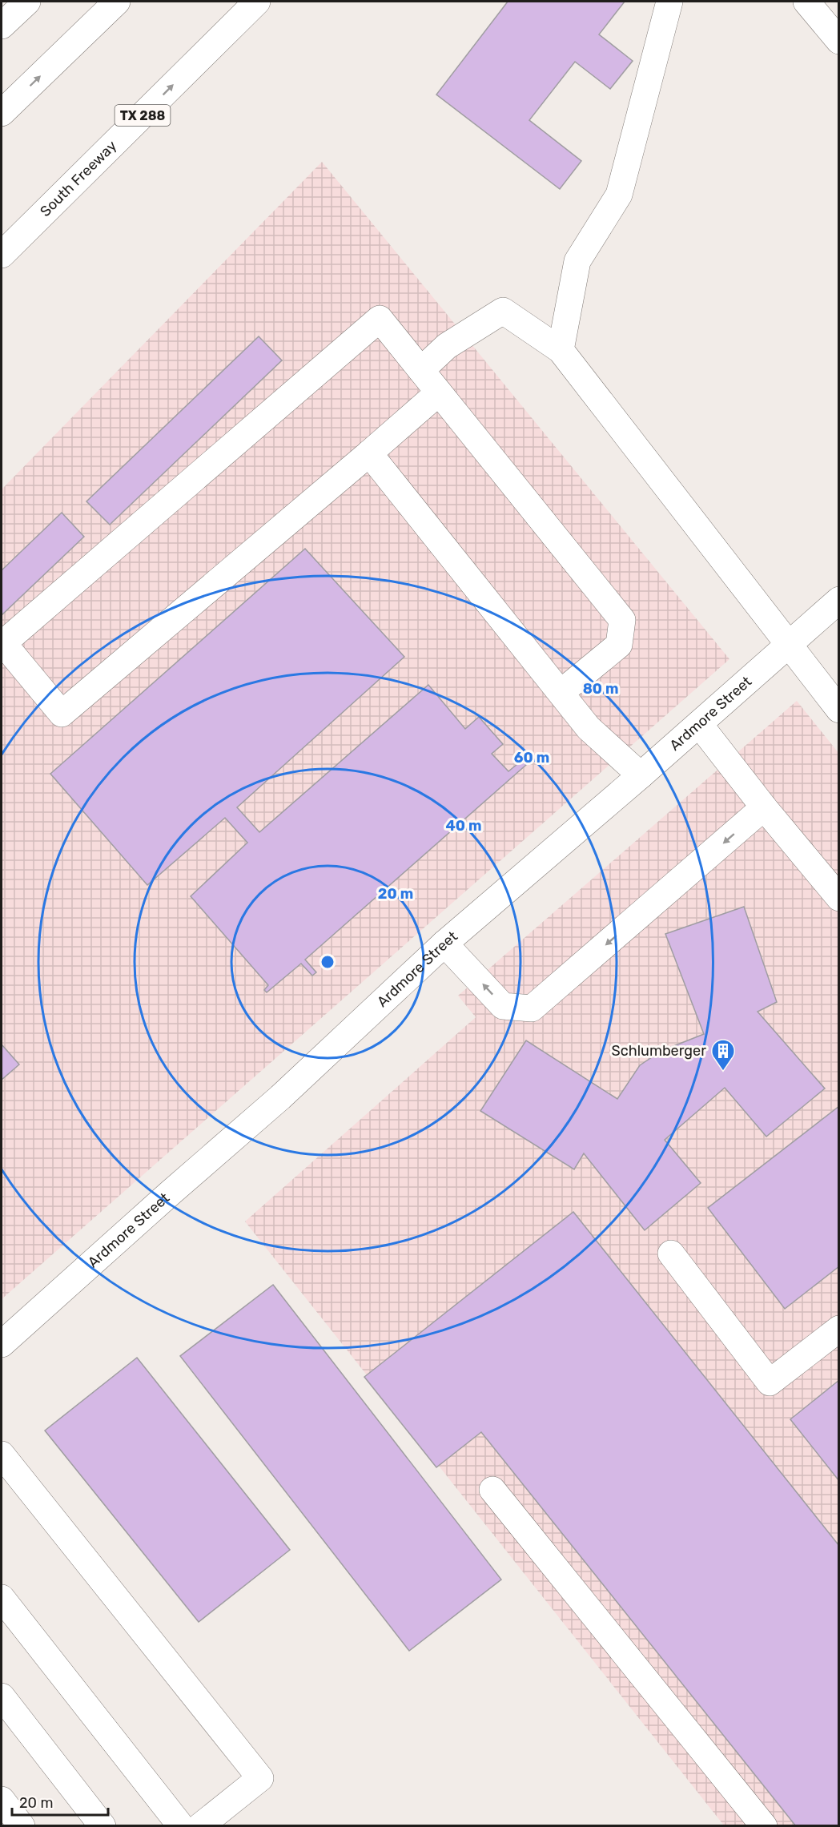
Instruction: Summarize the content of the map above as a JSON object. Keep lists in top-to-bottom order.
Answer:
{
  "streets": {
    "main road": ["TX 288", "South Freeway", "Ardmore Street"]
  },
  "places": {
    "building": ["Schlumberger"]
  },
  "scale_bar": "20 m",
  "rings": [
    "80 m",
    "60 m",
    "40 m",
    "20 m"
  ]
}
